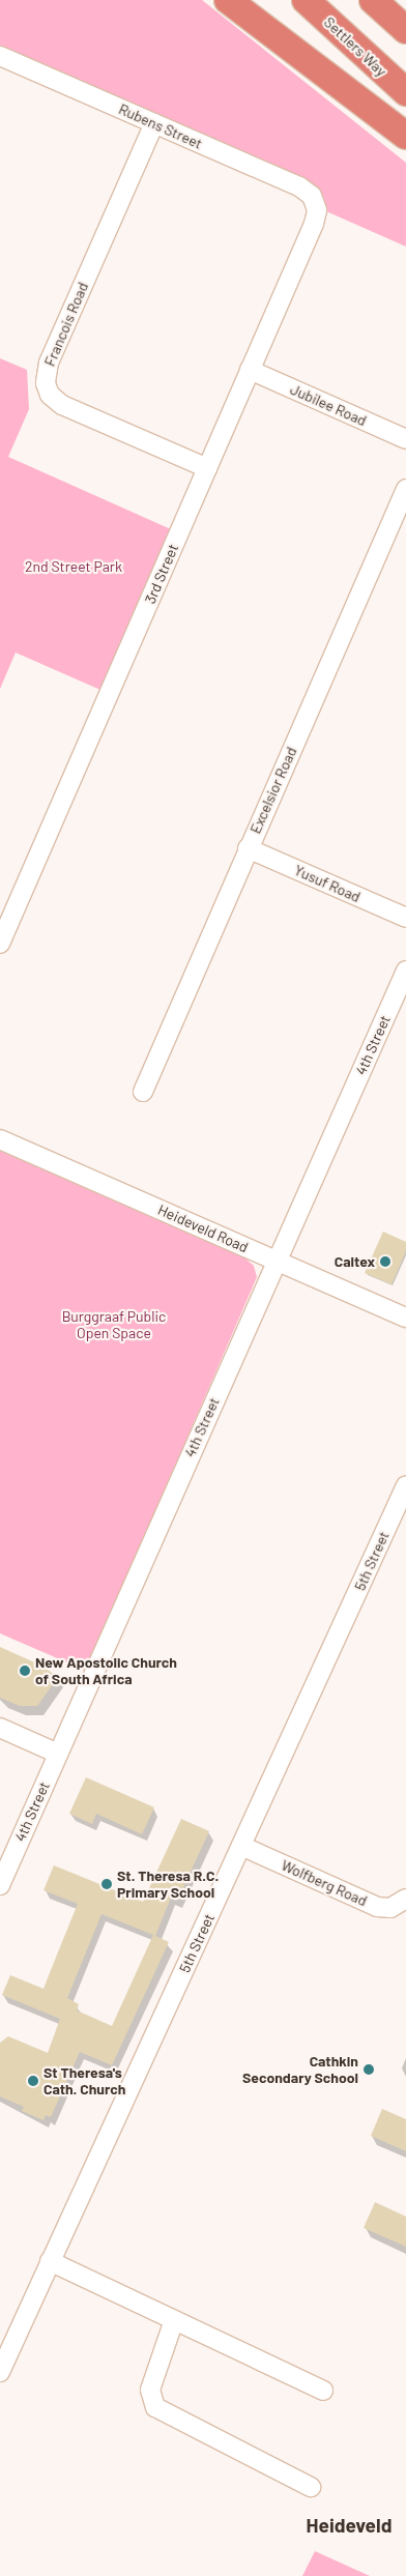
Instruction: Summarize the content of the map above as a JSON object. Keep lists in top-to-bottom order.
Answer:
{
  "streets": {
    "highway": ["Settlers Way"],
    "street": [
      "Rubens Street",
      "Francois Road",
      "Jubilee Road",
      "3rd Street",
      "Excelsior Road",
      "Yusuf Road",
      "4th Street",
      "Heideveld Road",
      "5th Street",
      "Wolfberg Road"
    ]
  },
  "crossings": [
    ["Rubens Street", "Francois Road"],
    ["Rubens Street", "3rd Street"],
    ["Francois Road", "3rd Street"],
    ["Jubilee Road", "3rd Street"],
    ["Excelsior Road", "Yusuf Road"],
    ["4th Street", "Heideveld Road"],
    ["5th Street", "Wolfberg Road"]
  ],
  "districts": ["Heideveld"],
  "parks": ["2nd Street Park", "Burggraaf Public Open Space"],
  "places": [
    "Caltex",
    "New Apostolic Church of South Africa",
    "St. Theresa R.C. Primary School",
    "Cathkin Secondary School",
    "St Theresa's Cath. Church"
  ]
}
